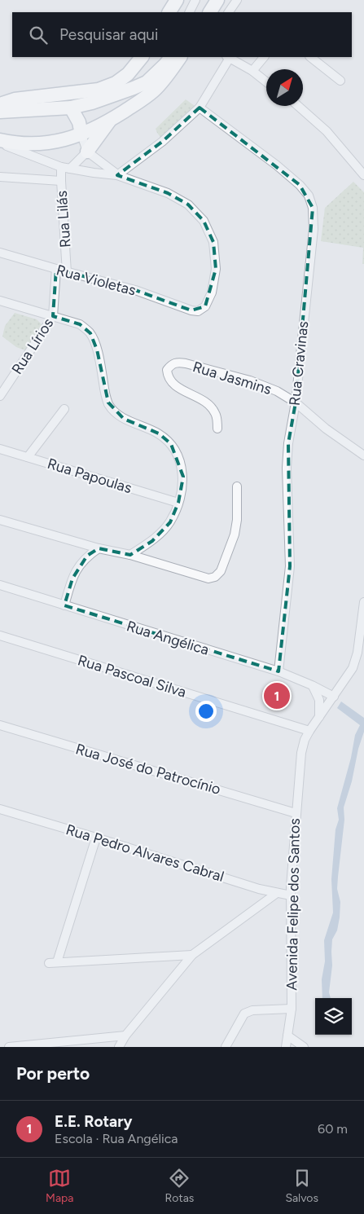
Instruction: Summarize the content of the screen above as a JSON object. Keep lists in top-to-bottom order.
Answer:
{
  "streets": {
    "street": [
      "Rua Lilás",
      "Rua Violetas",
      "Rua Lírios",
      "Rua Cravinas",
      "Rua Jasmins",
      "Rua Papoulas",
      "Rua Angélica",
      "Rua Pascoal Silva",
      "Rua José do Patrocínio",
      "Rua Pedro Alvares Cabral",
      "Avenida Felipe dos Santos"
    ]
  },
  "crossings": [
    ["Rua Lilás", "Rua Violetas"],
    ["Rua Violetas", "Rua Lírios"],
    ["Rua Cravinas", "Rua Jasmins"],
    ["Rua Cravinas", "Rua Angélica"],
    ["Rua Angélica", "Avenida Felipe dos Santos"],
    ["Rua Pascoal Silva", "Avenida Felipe dos Santos"],
    ["Rua José do Patrocínio", "Avenida Felipe dos Santos"],
    ["Rua Pedro Alvares Cabral", "Avenida Felipe dos Santos"]
  ],
  "north": "top right",
  "page": {
    "search": "Pesquisar aqui",
    "pins": "1",
    "heading": "Por perto",
    "list": [
      {
        "mark": "1",
        "name": "E.E. Rotary",
        "note": "Escola · Rua Angélica",
        "value": "60 m"
      }
    ],
    "nav": ["Mapa", "Rotas", "Salvos"]
  }
}
